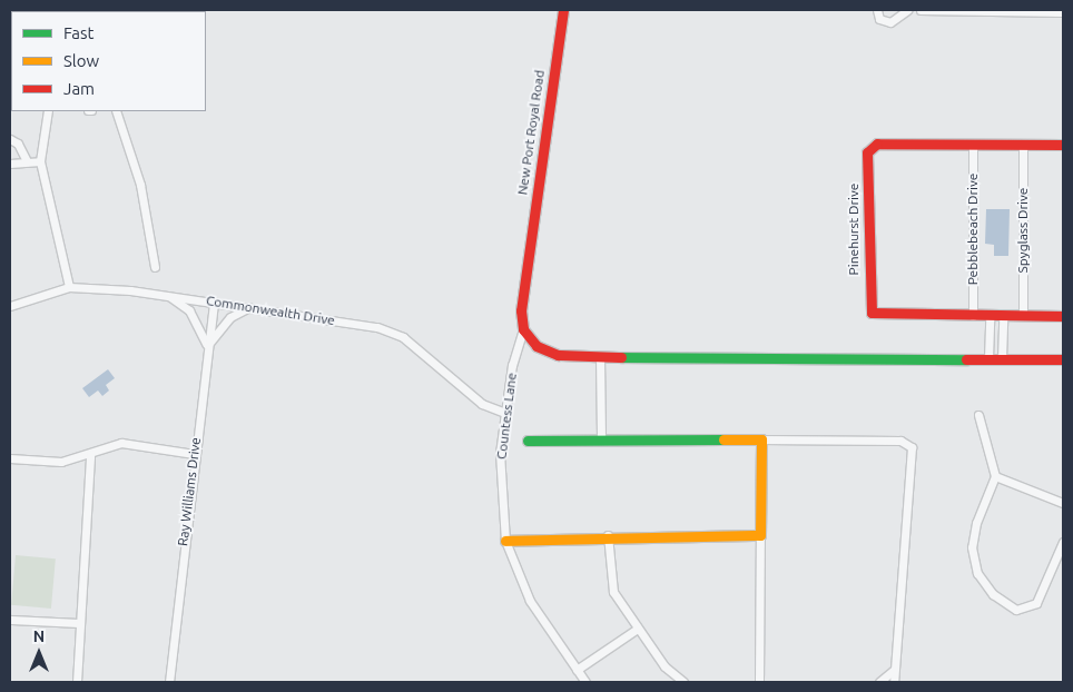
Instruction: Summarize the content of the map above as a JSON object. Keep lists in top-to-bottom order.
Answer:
{
  "streets": {
    "street": [
      "New Port Royal Road",
      "Pinehurst Drive",
      "Pebblebeach Drive",
      "Spyglass Drive",
      "Commonwealth Drive",
      "Countess Lane",
      "Ray Williams Drive"
    ]
  },
  "crossings": [
    ["New Port Royal Road", "Countess Lane"],
    ["Pinehurst Drive", "Pebblebeach Drive"],
    ["Pinehurst Drive", "Spyglass Drive"],
    ["Commonwealth Drive", "Countess Lane"],
    ["Commonwealth Drive", "Ray Williams Drive"]
  ],
  "legend": ["Fast", "Slow", "Jam"],
  "north": "top"
}
